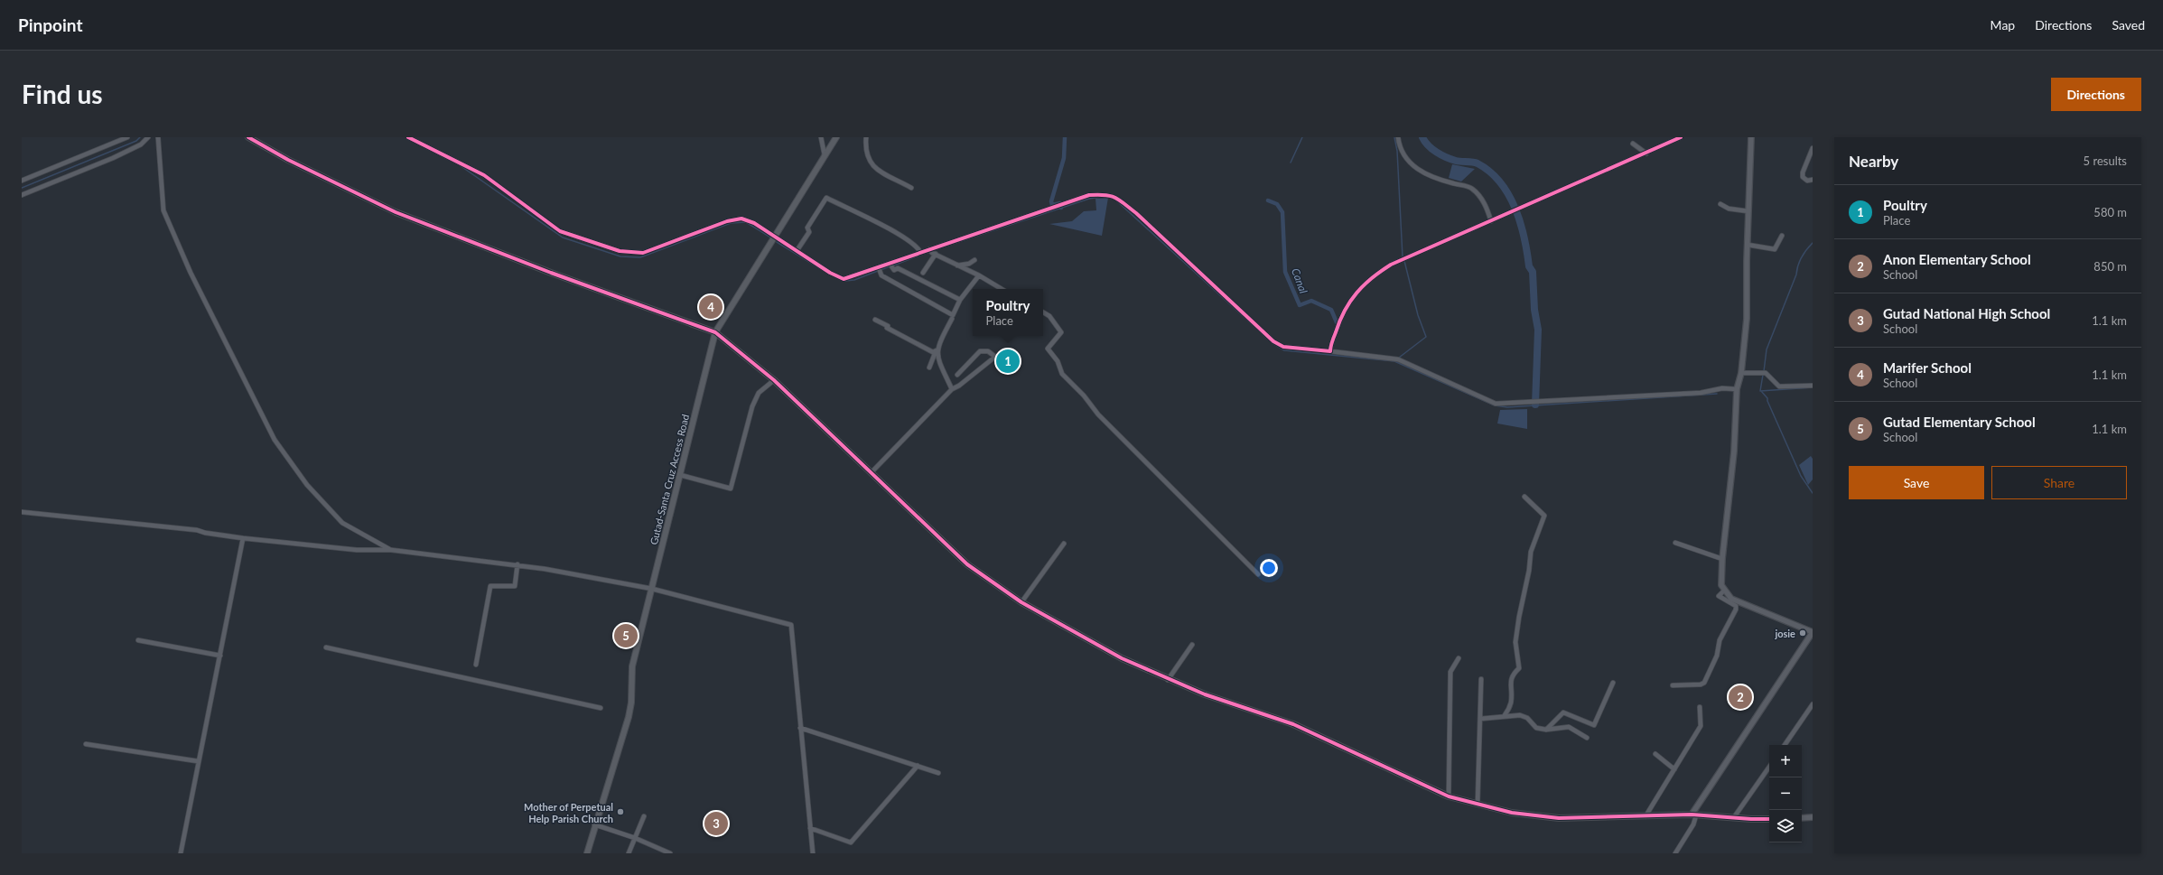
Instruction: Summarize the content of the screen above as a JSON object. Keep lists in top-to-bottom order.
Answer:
{
  "streets": {
    "main road": ["Gutad-Santa Cruz Access Road"]
  },
  "water": ["Canal"],
  "places": ["josie", "Mother of Perpetual Help Parish Church"],
  "page": {
    "header": "Pinpoint",
    "nav": ["Map", "Directions", "Saved"],
    "buttons": [
      "Directions",
      ["Save", "Share"]
    ],
    "title": "Find us",
    "heading": ["Nearby", "5 results"],
    "list": [
      {
        "mark": "1",
        "name": "Poultry",
        "note": "Place",
        "value": "580 m"
      },
      {
        "mark": "2",
        "name": "Anon Elementary School",
        "note": "School",
        "value": "850 m"
      },
      {
        "mark": "3",
        "name": "Gutad National High School",
        "note": "School",
        "value": "1.1 km"
      },
      {
        "mark": "4",
        "name": "Marifer School",
        "note": "School",
        "value": "1.1 km"
      },
      {
        "mark": "5",
        "name": "Gutad Elementary School",
        "note": "School",
        "value": "1.1 km"
      }
    ],
    "popup": ["Poultry", "Place"],
    "pins": [
      "4",
      "1",
      "5",
      "2",
      "3"
    ],
    "map_buttons": ["+", "−"]
  }
}
